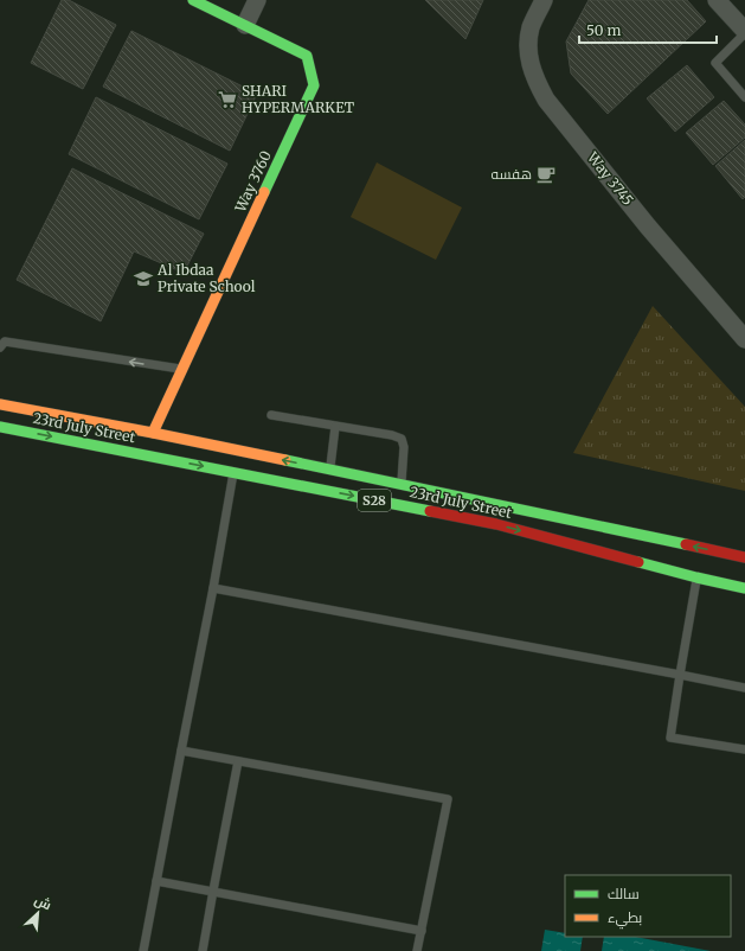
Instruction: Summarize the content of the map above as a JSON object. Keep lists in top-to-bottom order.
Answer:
{
  "streets": {
    "main road": ["Way 3760", "23rd July Street", "S28"],
    "street": ["Way 3745"]
  },
  "crossings": [
    ["Way 3760", "23rd July Street"]
  ],
  "places": {
    "supermarket": ["SHARI HYPERMARKET"],
    "cafe": ["هفسه"],
    "school or university": ["Al Ibdaa Private School"]
  },
  "legend": ["سالك", "بطيء"],
  "scale_bar": "50 m",
  "north": "top right"
}
